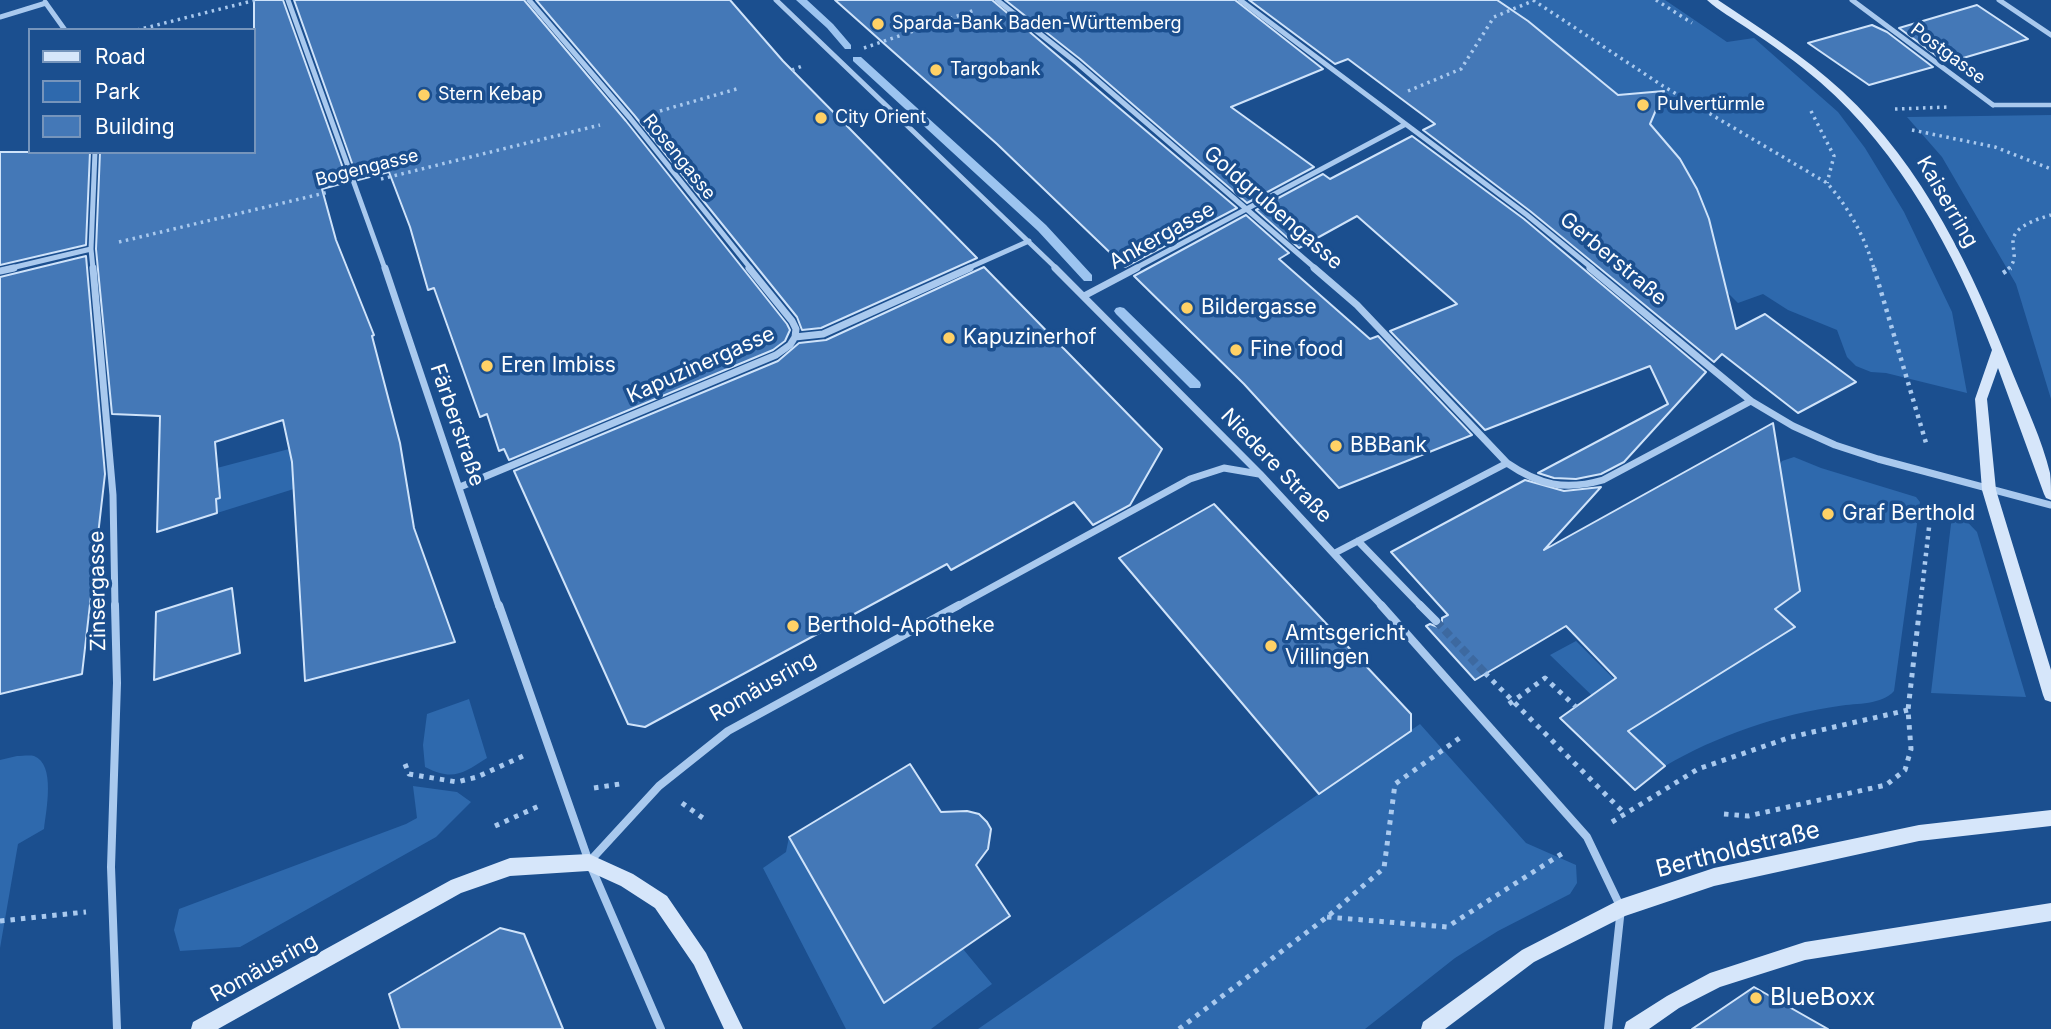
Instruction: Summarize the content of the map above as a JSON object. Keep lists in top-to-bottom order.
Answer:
{
  "streets": {
    "main road": ["Kaiserring", "Romäusring", "Bertholdstraße"],
    "street": [
      "Postgasse",
      "Rosengasse",
      "Goldgrubengasse",
      "Ankergasse",
      "Gerberstraße",
      "Kapuzinergasse",
      "Färberstraße",
      "Niedere Straße",
      "Zinsergasse"
    ],
    "path": ["Bogengasse"]
  },
  "crossings": [
    ["Rosengasse", "Bogengasse"],
    ["Rosengasse", "Kapuzinergasse"],
    ["Bogengasse", "Färberstraße"],
    ["Bogengasse", "Zinsergasse"],
    ["Goldgrubengasse", "Ankergasse"],
    ["Goldgrubengasse", "Gerberstraße"],
    ["Ankergasse", "Gerberstraße"],
    ["Ankergasse", "Niedere Straße"],
    ["Kapuzinergasse", "Färberstraße"],
    ["Kapuzinergasse", "Niedere Straße"],
    ["Färberstraße", "Romäusring"],
    ["Niedere Straße", "Romäusring"],
    ["Niedere Straße", "Bertholdstraße"]
  ],
  "places": [
    "Sparda-Bank Baden-Württemberg",
    "Targobank",
    "Stern Kebap",
    "Pulvertürmle",
    "City Orient",
    "Bildergasse",
    "Kapuzinerhof",
    "Fine food",
    "Eren Imbiss",
    "BBBank",
    "Graf Berthold",
    "Berthold-Apotheke",
    "Amtsgericht Villingen",
    "BlueBoxx"
  ],
  "legend": ["Road", "Park", "Building"]
}
